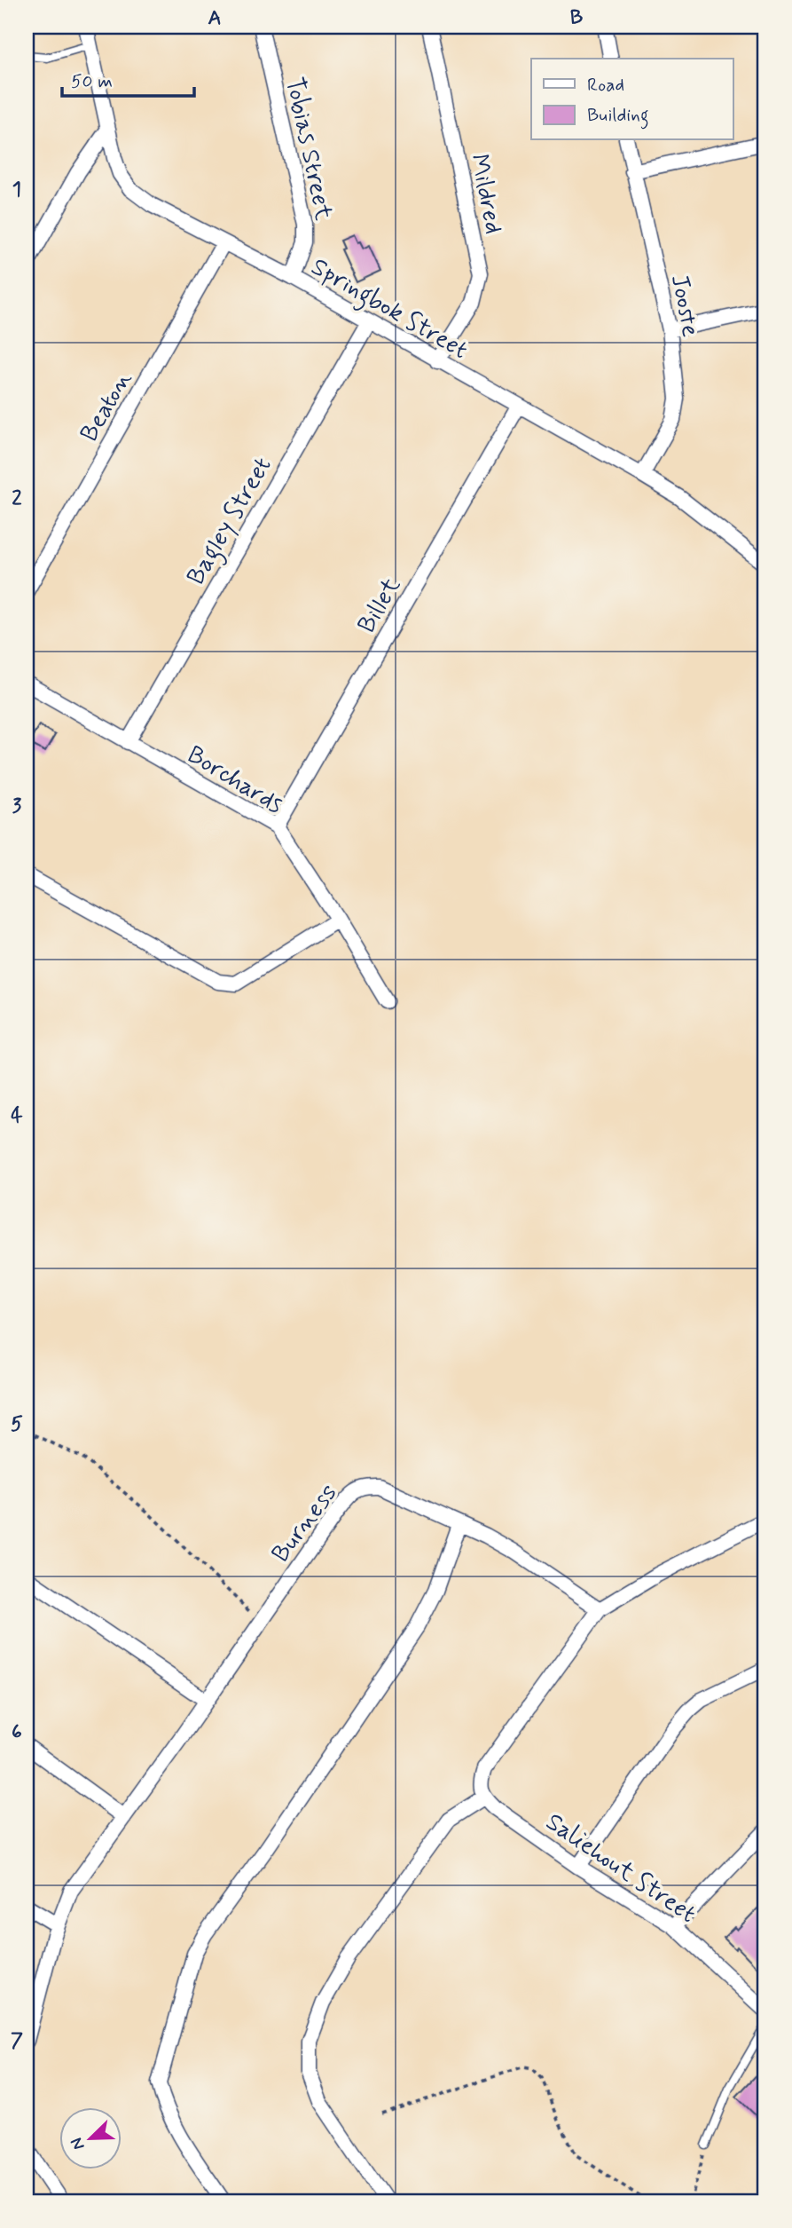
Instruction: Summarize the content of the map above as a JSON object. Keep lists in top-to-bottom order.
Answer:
{
  "streets": {
    "street": [
      "Tobias Street",
      "Mildred",
      "Jooste",
      "Springbok Street",
      "Beaton",
      "Bagley Street",
      "Billet",
      "Borchards",
      "Burness",
      "Saliehout Street"
    ]
  },
  "crossings": [
    ["Tobias Street", "Springbok Street"],
    ["Mildred", "Springbok Street"],
    ["Jooste", "Springbok Street"],
    ["Springbok Street", "Beaton"],
    ["Springbok Street", "Bagley Street"],
    ["Springbok Street", "Billet"],
    ["Bagley Street", "Borchards"],
    ["Billet", "Borchards"]
  ],
  "legend": ["Road", "Building"],
  "scale_bar": "50 m",
  "north": "bottom left",
  "grid": {
    "columns": ["A", "B"],
    "rows": [
      "1",
      "2",
      "3",
      "4",
      "5",
      "6",
      "7"
    ]
  }
}
